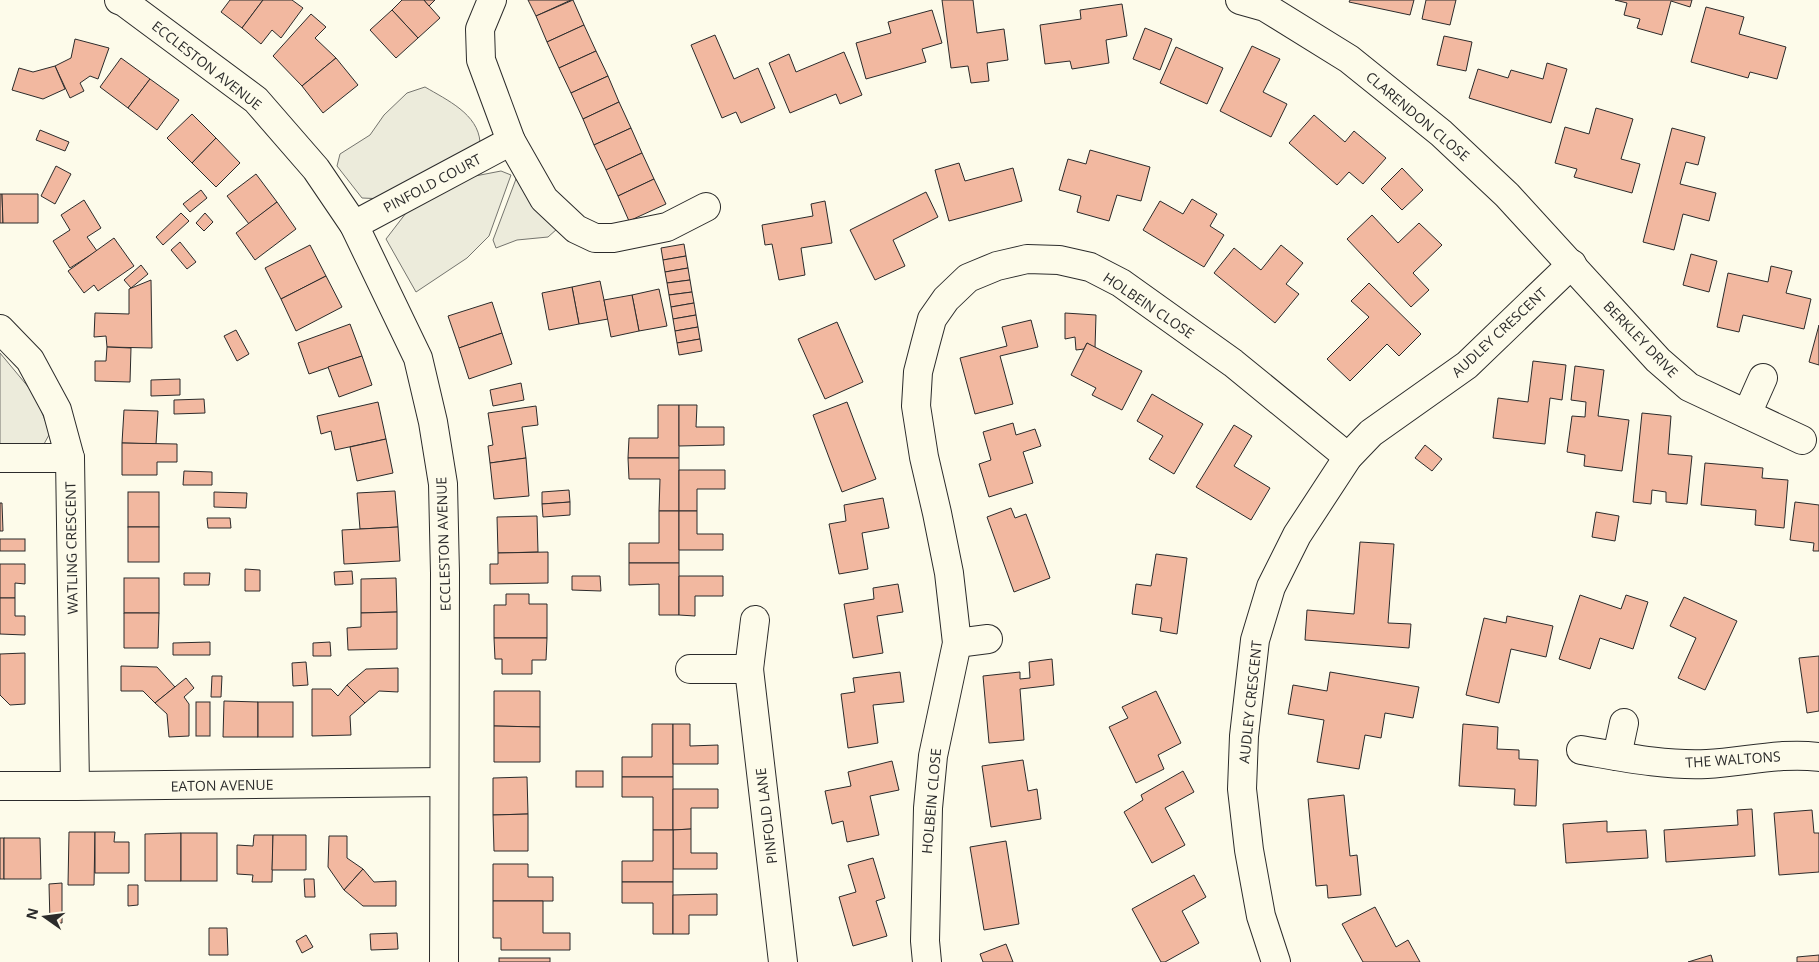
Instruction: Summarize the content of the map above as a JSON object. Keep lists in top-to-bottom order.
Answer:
{
  "streets": {
    "street": [
      "ECCLESTON AVENUE",
      "CLARENDON CLOSE",
      "PINFOLD COURT",
      "HOLBEIN CLOSE",
      "AUDLEY CRESCENT",
      "BERKLEY DRIVE",
      "WATLING CRESCENT",
      "THE WALTONS",
      "EATON AVENUE",
      "PINFOLD LANE"
    ]
  },
  "crossings": [
    ["ECCLESTON AVENUE", "PINFOLD COURT"],
    ["ECCLESTON AVENUE", "EATON AVENUE"],
    ["CLARENDON CLOSE", "AUDLEY CRESCENT"],
    ["CLARENDON CLOSE", "BERKLEY DRIVE"],
    ["HOLBEIN CLOSE", "AUDLEY CRESCENT"],
    ["AUDLEY CRESCENT", "BERKLEY DRIVE"],
    ["WATLING CRESCENT", "EATON AVENUE"]
  ],
  "north": "left"
}
